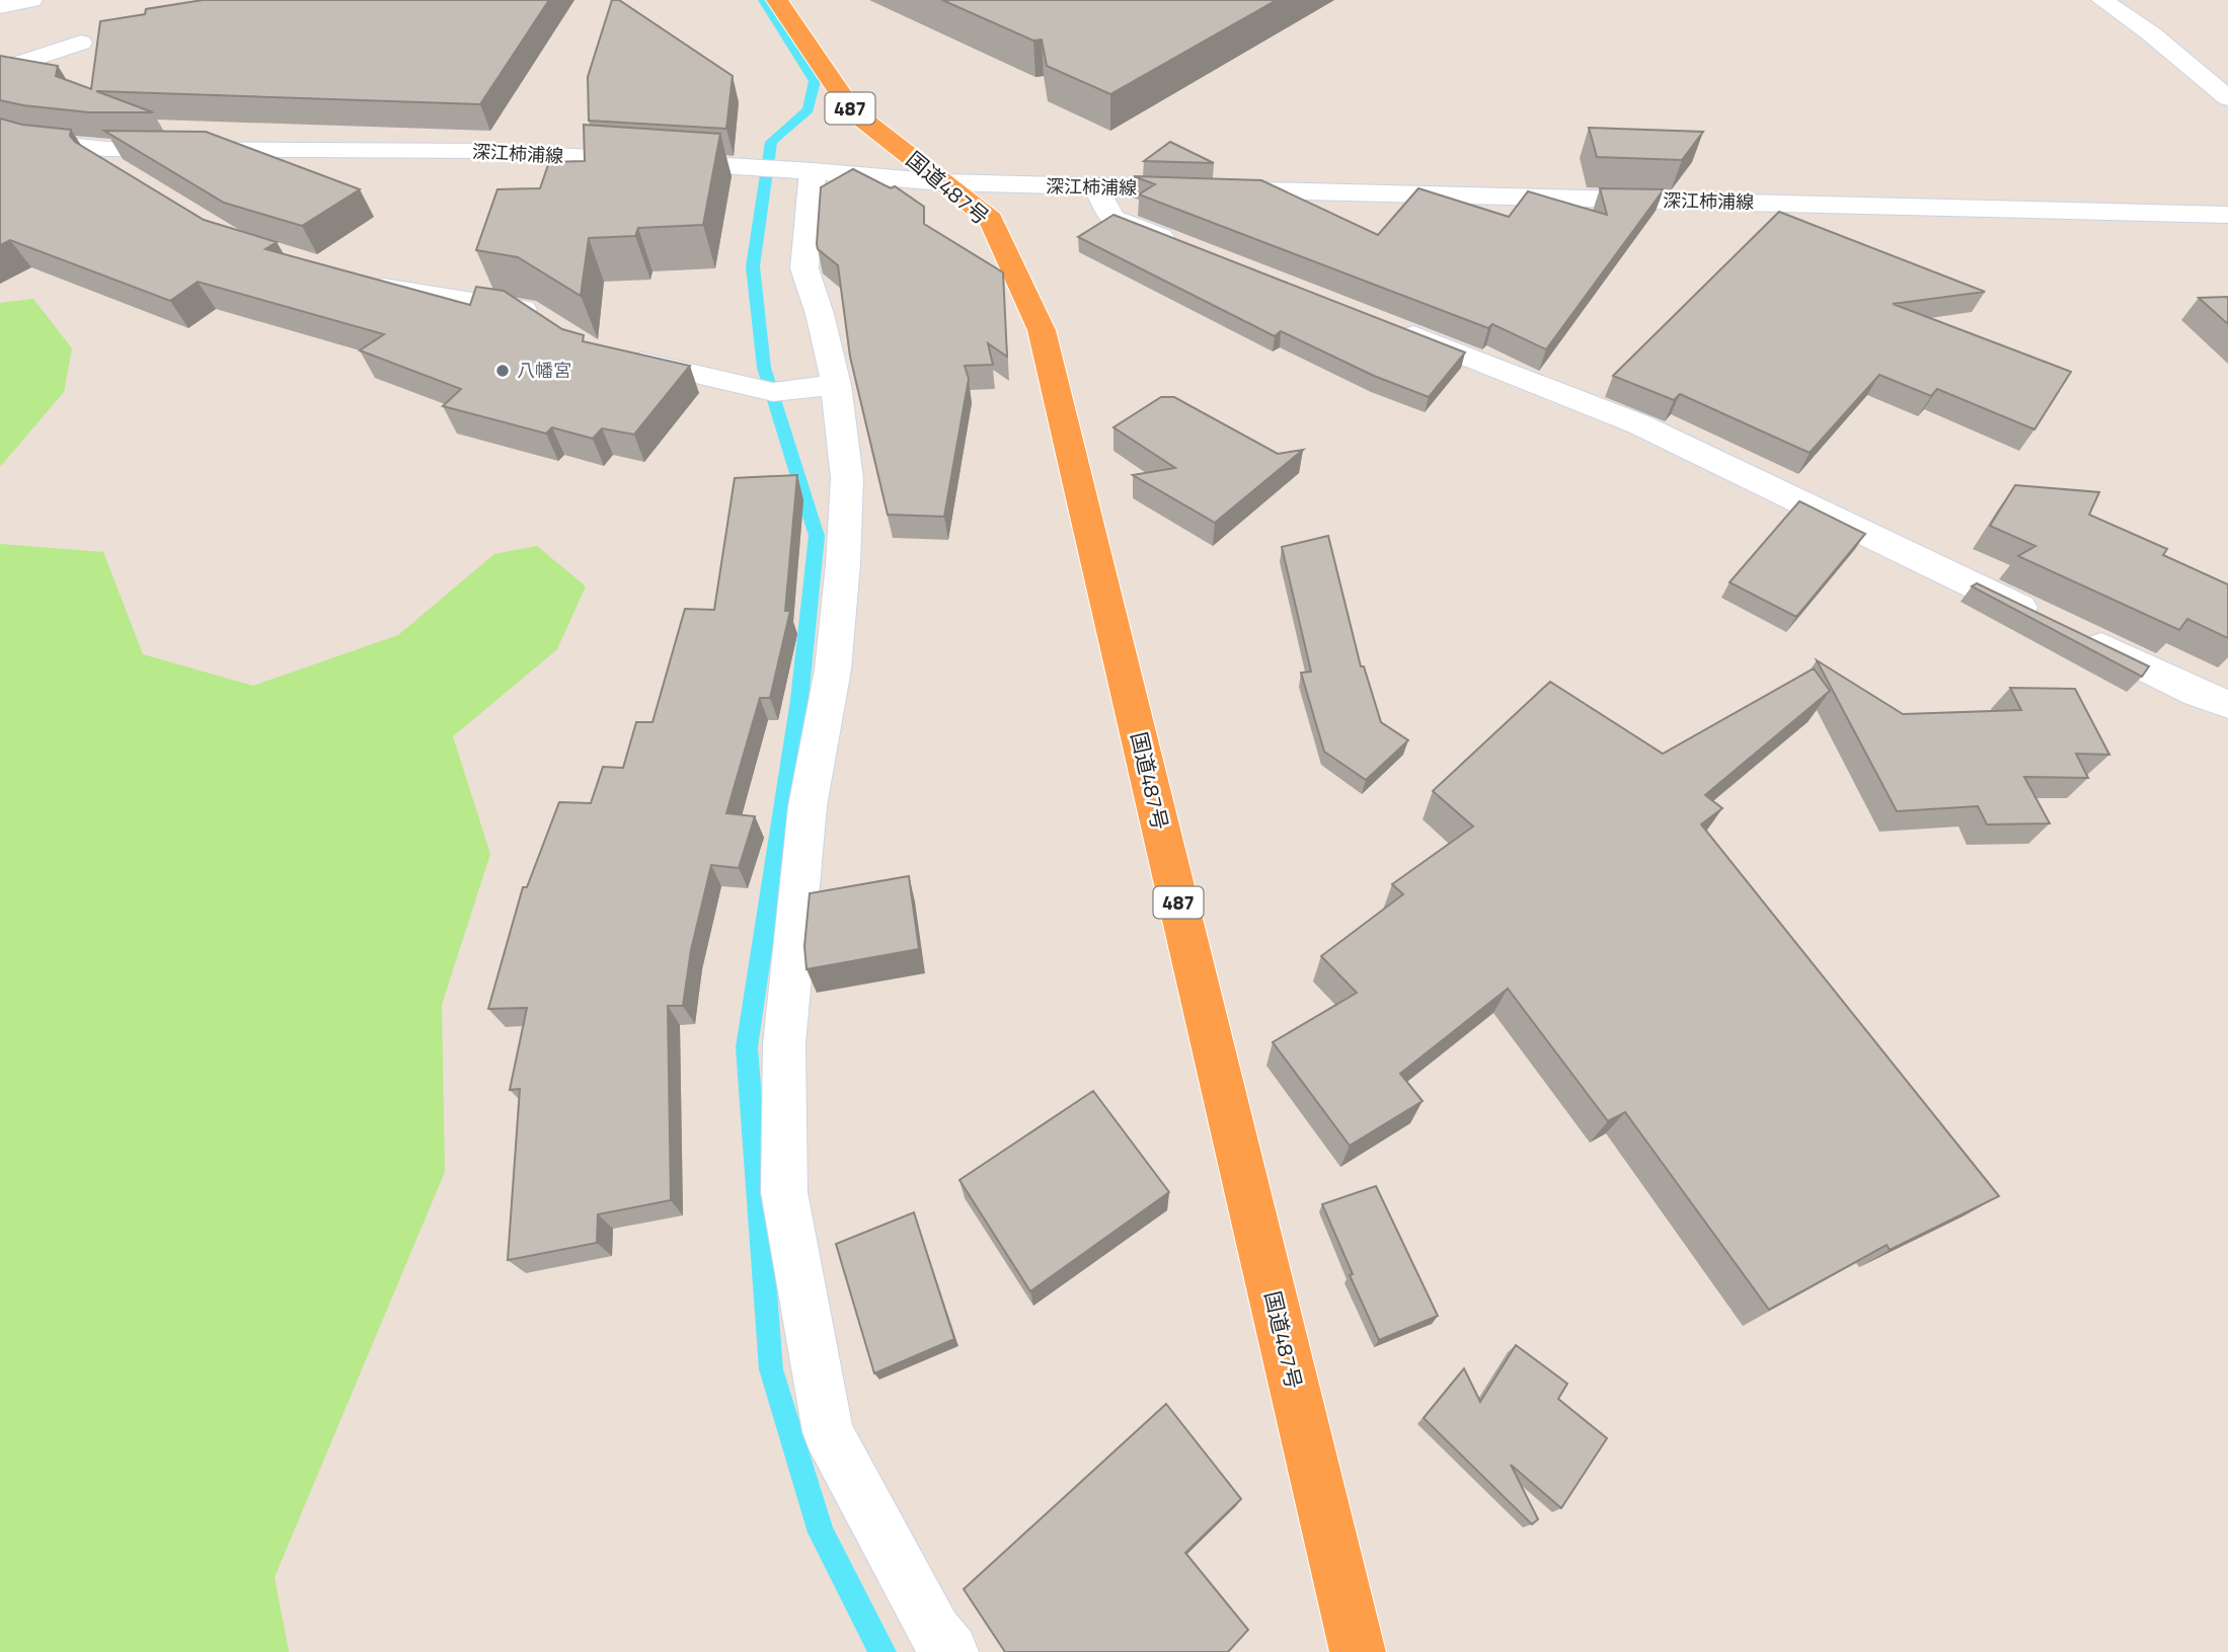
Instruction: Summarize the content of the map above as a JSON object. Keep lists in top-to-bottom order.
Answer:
{
  "streets": {
    "highway": ["487", "国道487号"],
    "street": ["深江柿浦線"]
  },
  "crossings": [
    ["深江柿浦線", "国道487号"]
  ],
  "places": ["八幡宮"]
}
